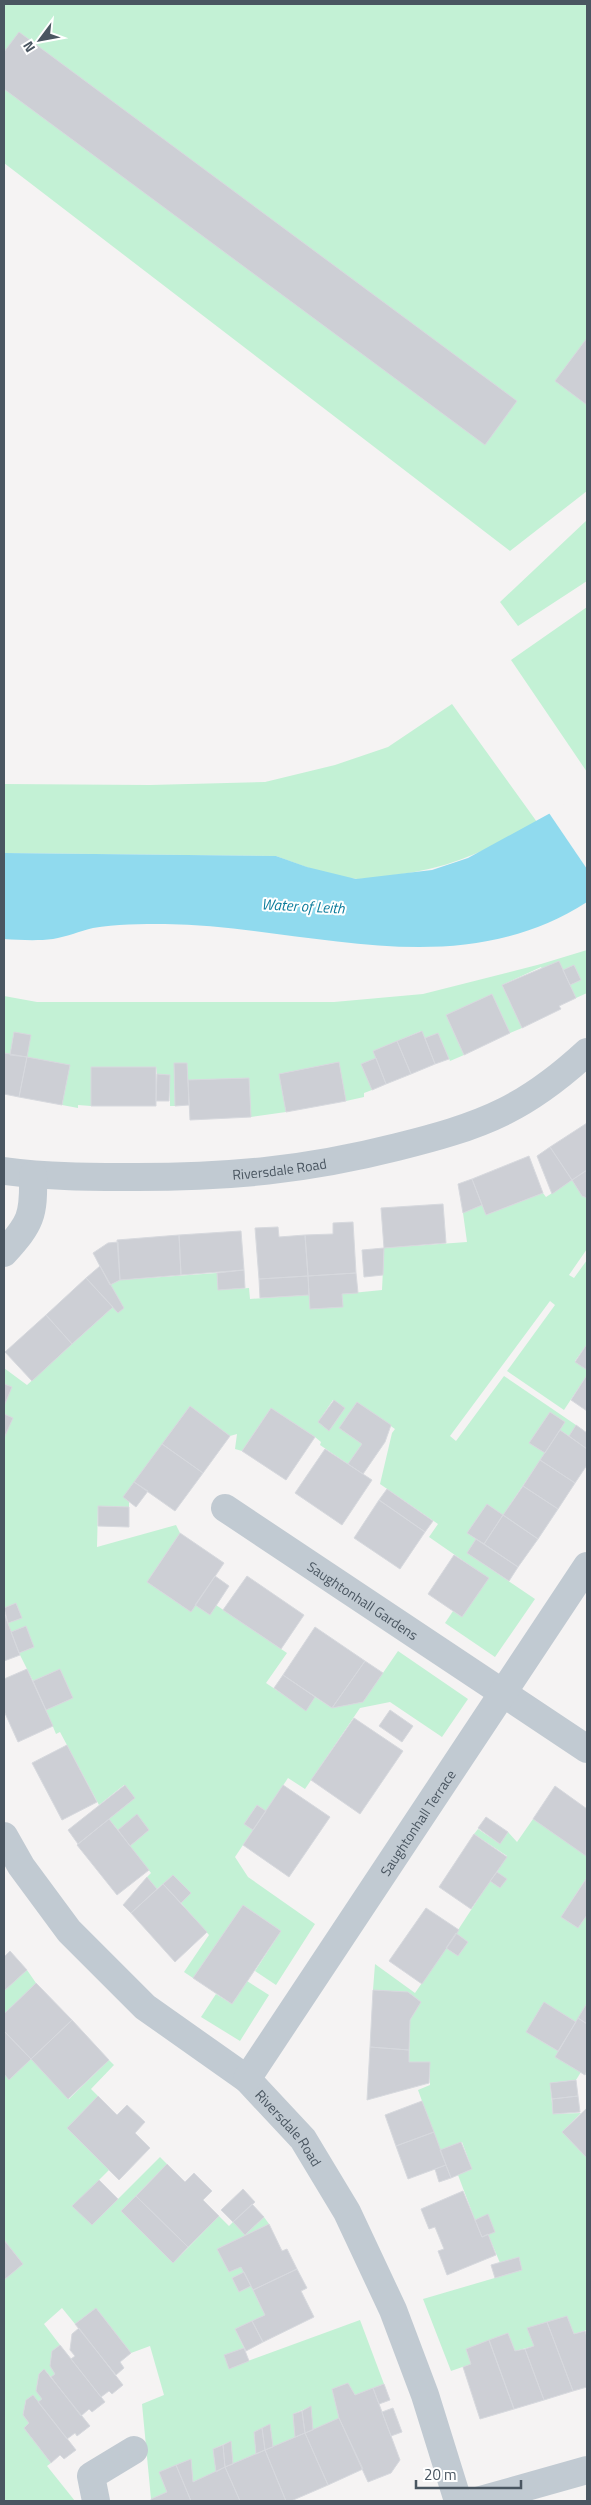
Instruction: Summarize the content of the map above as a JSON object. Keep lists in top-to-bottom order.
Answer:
{
  "streets": {
    "street": ["Riversdale Road", "Saughtonhall Gardens", "Saughtonhall Terrace"]
  },
  "crossings": [
    ["Riversdale Road", "Saughtonhall Terrace"],
    ["Saughtonhall Gardens", "Saughtonhall Terrace"]
  ],
  "water": ["Water of Leith"],
  "scale_bar": "20 m",
  "north": "bottom left"
}
